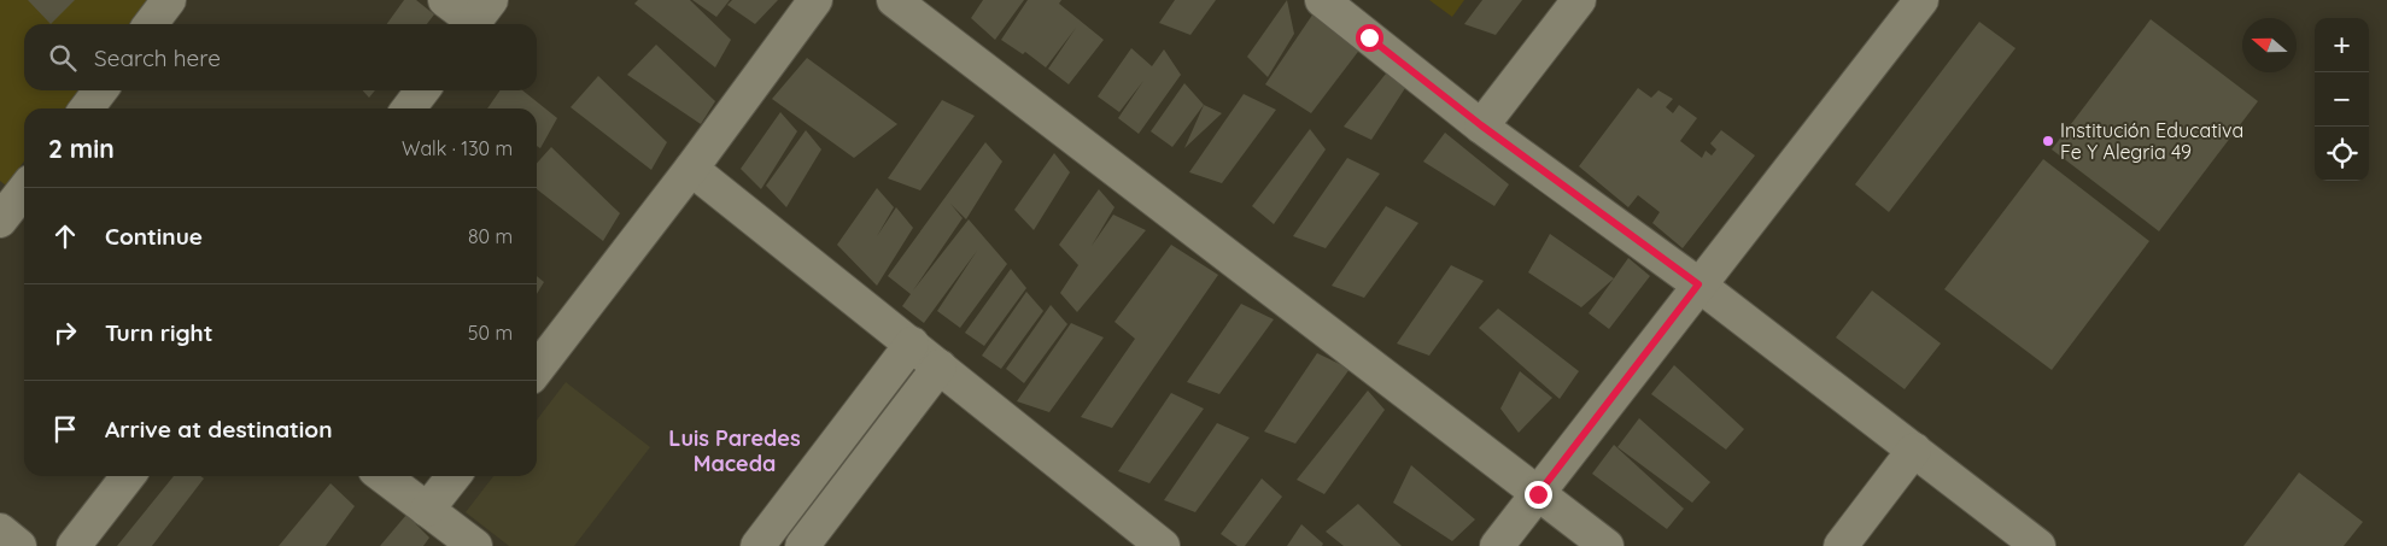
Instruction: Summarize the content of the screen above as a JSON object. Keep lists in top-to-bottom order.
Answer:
{
  "districts": ["Luis Paredes Maceda"],
  "places": ["Institución Educativa Fe Y Alegria 49"],
  "north": "left",
  "page": {
    "map_buttons": ["+", "−"],
    "search": "Search here",
    "heading": ["2 min", "Walk · 130 m"],
    "list": [
      ["Continue", "80 m"],
      ["Turn right", "50 m"],
      "Arrive at destination"
    ]
  }
}
